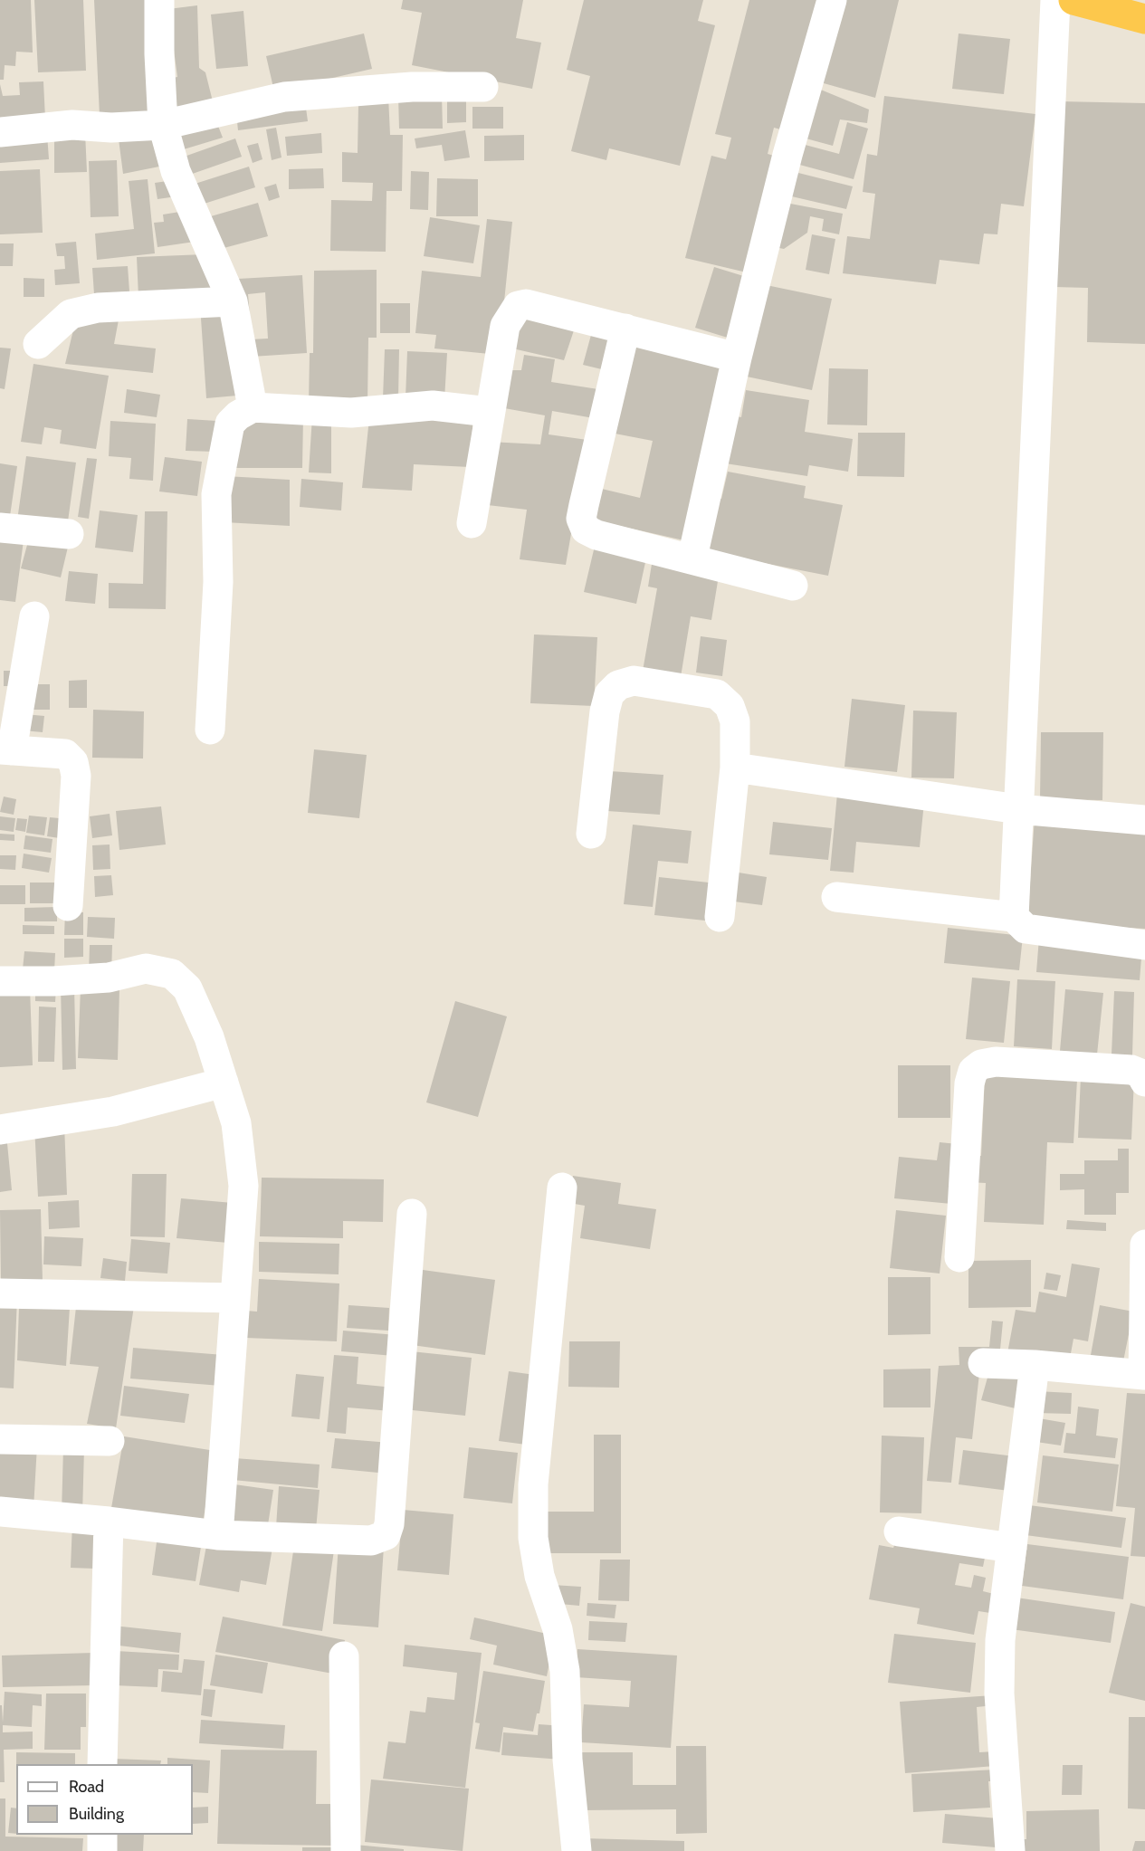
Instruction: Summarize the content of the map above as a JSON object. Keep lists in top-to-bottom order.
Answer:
{
  "legend": ["Road", "Building"]
}
